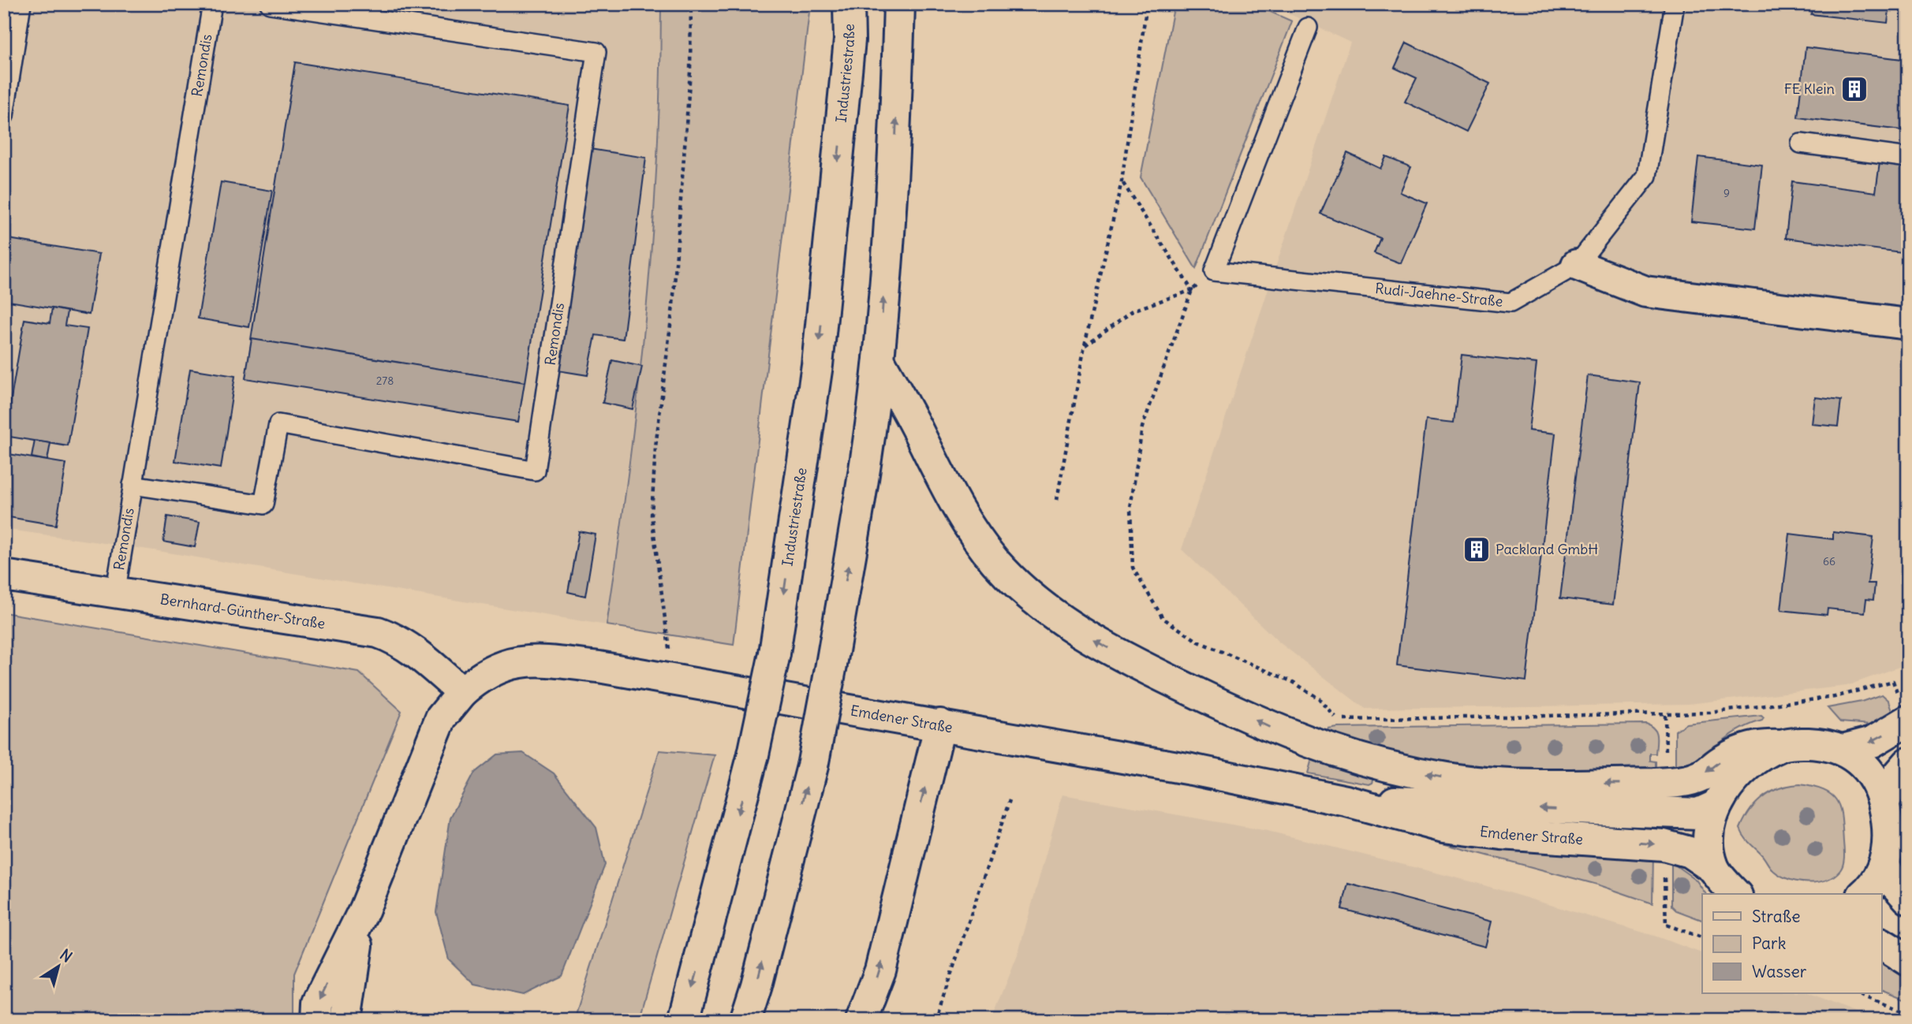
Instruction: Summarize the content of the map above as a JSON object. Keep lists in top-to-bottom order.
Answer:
{
  "streets": {
    "main road": ["Industriestraße", "Bernhard-Günther-Straße", "Emdener Straße"],
    "lane": ["Remondis", "Rudi-Jaehne-Straße"]
  },
  "crossings": [
    ["Remondis", "Bernhard-Günther-Straße"],
    ["Bernhard-Günther-Straße", "Emdener Straße"]
  ],
  "places": {
    "building": ["FE Klein", "Packland GmbH"]
  },
  "house_numbers": ["9", "278", "66"],
  "legend": ["Straße", "Park", "Wasser"],
  "north": "top right"
}
